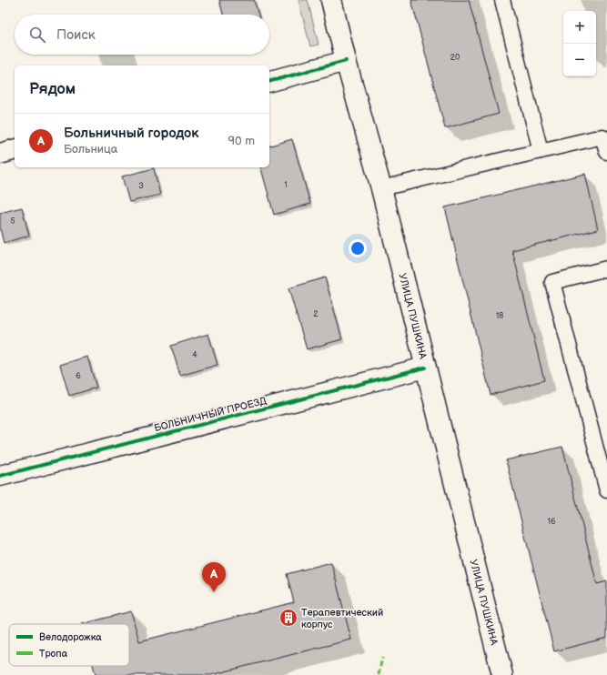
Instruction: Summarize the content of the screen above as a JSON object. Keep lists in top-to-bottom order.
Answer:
{
  "streets": {
    "main road": ["УЛИЦА ПУШКИНА", "БОЛЬНИЧНЫЙ ПРОЕЗД"]
  },
  "crossings": [
    ["УЛИЦА ПУШКИНА", "БОЛЬНИЧНЫЙ ПРОЕЗД"]
  ],
  "places": {
    "building": ["Терапевтический корпус"]
  },
  "house_numbers": [
    "20",
    "1",
    "3",
    "5",
    "2",
    "18",
    "4",
    "6",
    "16"
  ],
  "legend": ["Велодорожка", "Тропа"],
  "page": {
    "map_buttons": ["+", "−"],
    "search": "Поиск",
    "heading": "Рядом",
    "list": [
      {
        "mark": "A",
        "name": "Больничный городок",
        "note": "Больница",
        "value": "90 m"
      }
    ],
    "pins": "A"
  }
}
